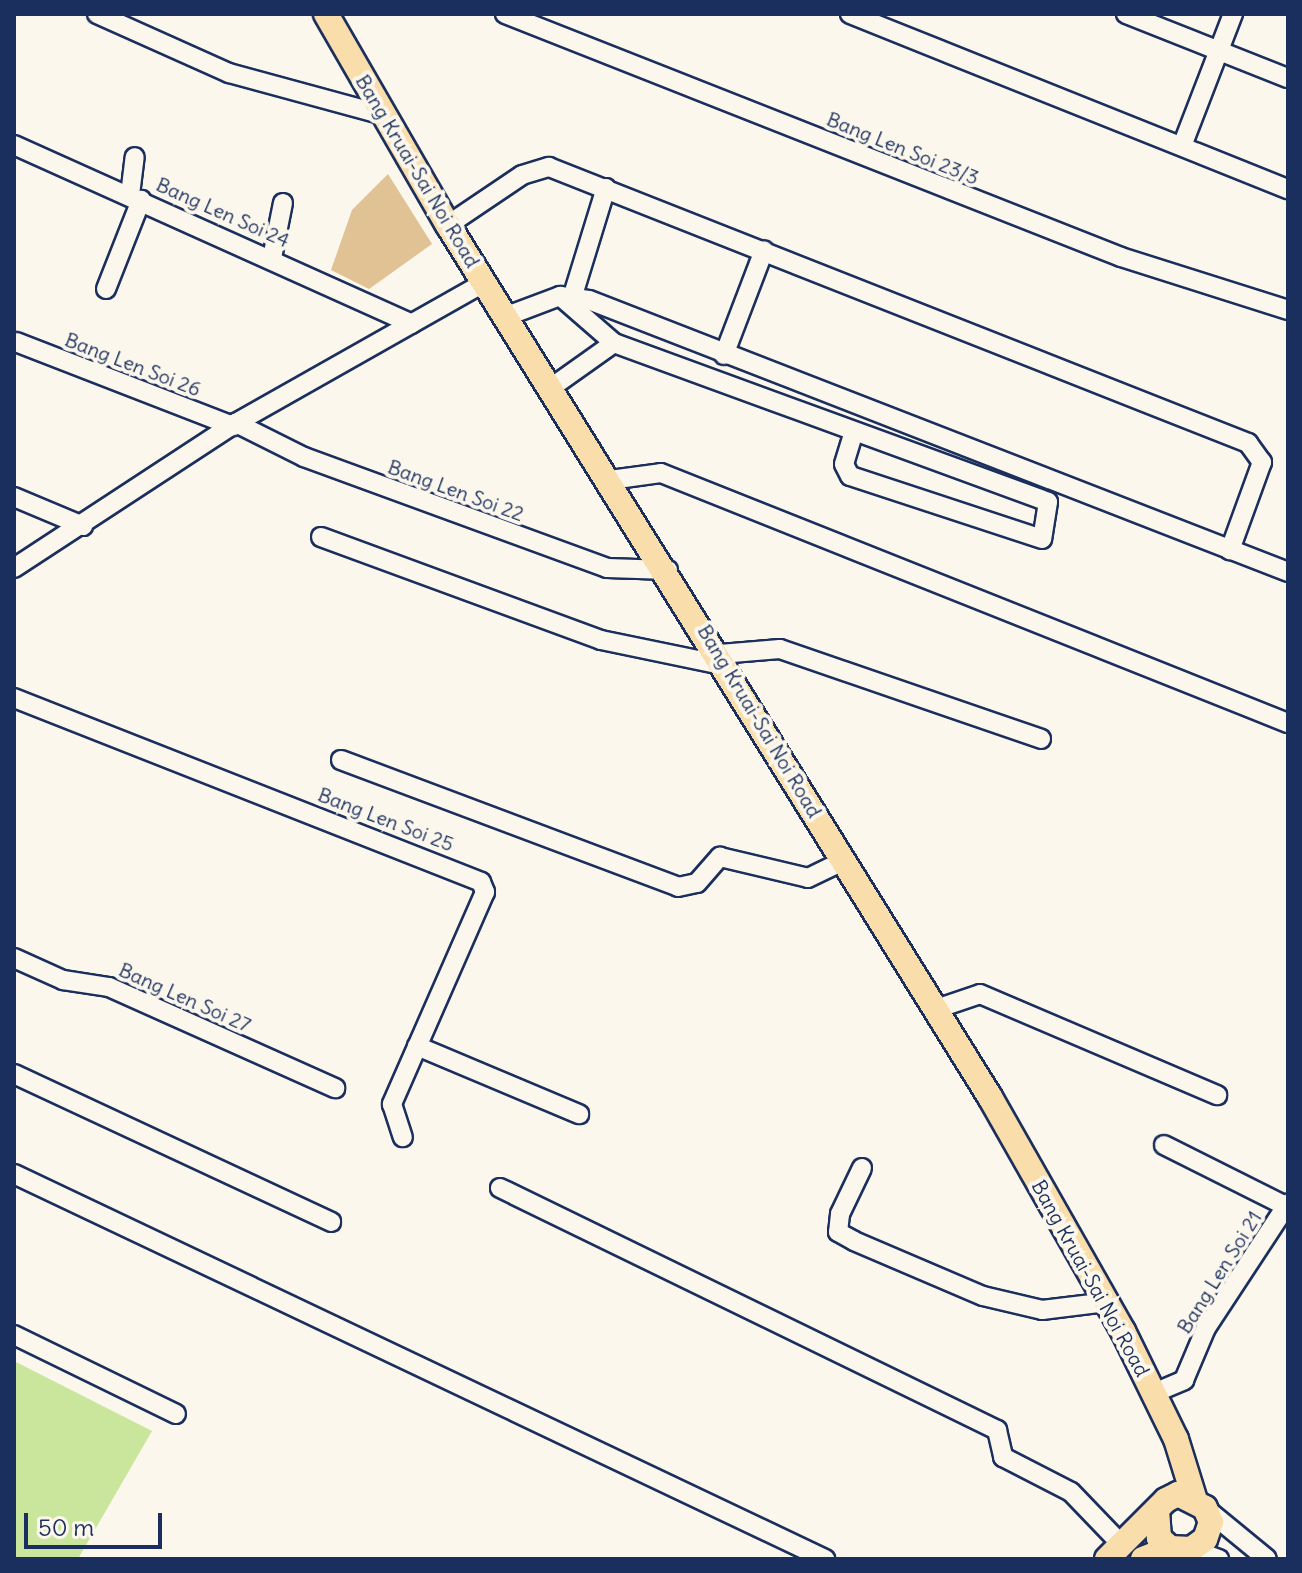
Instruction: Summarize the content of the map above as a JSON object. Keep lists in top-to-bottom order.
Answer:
{
  "streets": {
    "main road": ["Bang Kruai-Sai Noi Road"],
    "street": [
      "Bang Len Soi 23/3",
      "Bang Len Soi 24",
      "Bang Len Soi 26",
      "Bang Len Soi 22",
      "Bang Len Soi 25",
      "Bang Len Soi 27",
      "Bang Len Soi 21"
    ]
  },
  "crossings": [
    ["Bang Kruai-Sai Noi Road", "Bang Len Soi 22"],
    ["Bang Kruai-Sai Noi Road", "Bang Len Soi 21"],
    ["Bang Len Soi 26", "Bang Len Soi 22"]
  ],
  "scale_bar": "50 m"
}
